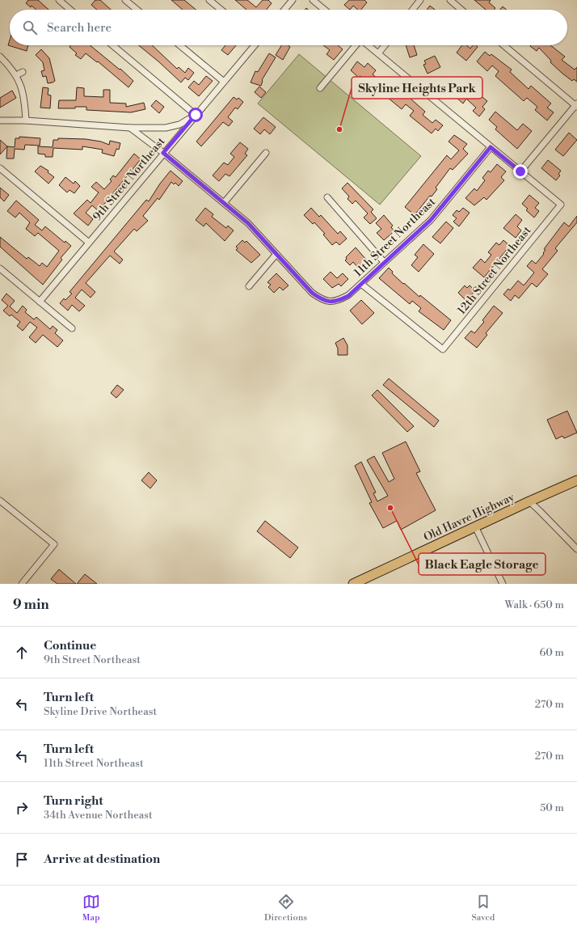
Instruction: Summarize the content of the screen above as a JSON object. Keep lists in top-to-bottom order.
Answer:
{
  "streets": {
    "highway": ["Old Havre Highway"],
    "street": ["9th Street Northeast", "11th Street Northeast", "12th Street Northeast"]
  },
  "crossings": [
    ["11th Street Northeast", "12th Street Northeast"]
  ],
  "places": ["Skyline Heights Park", "Black Eagle Storage"],
  "page": {
    "search": "Search here",
    "heading": ["9 min", "Walk · 650 m"],
    "list": [
      ["Continue", "9th Street Northeast", "60 m"],
      ["Turn left", "Skyline Drive Northeast", "270 m"],
      ["Turn left", "11th Street Northeast", "270 m"],
      ["Turn right", "34th Avenue Northeast", "50 m"],
      "Arrive at destination"
    ],
    "nav": ["Map", "Directions", "Saved"]
  }
}
